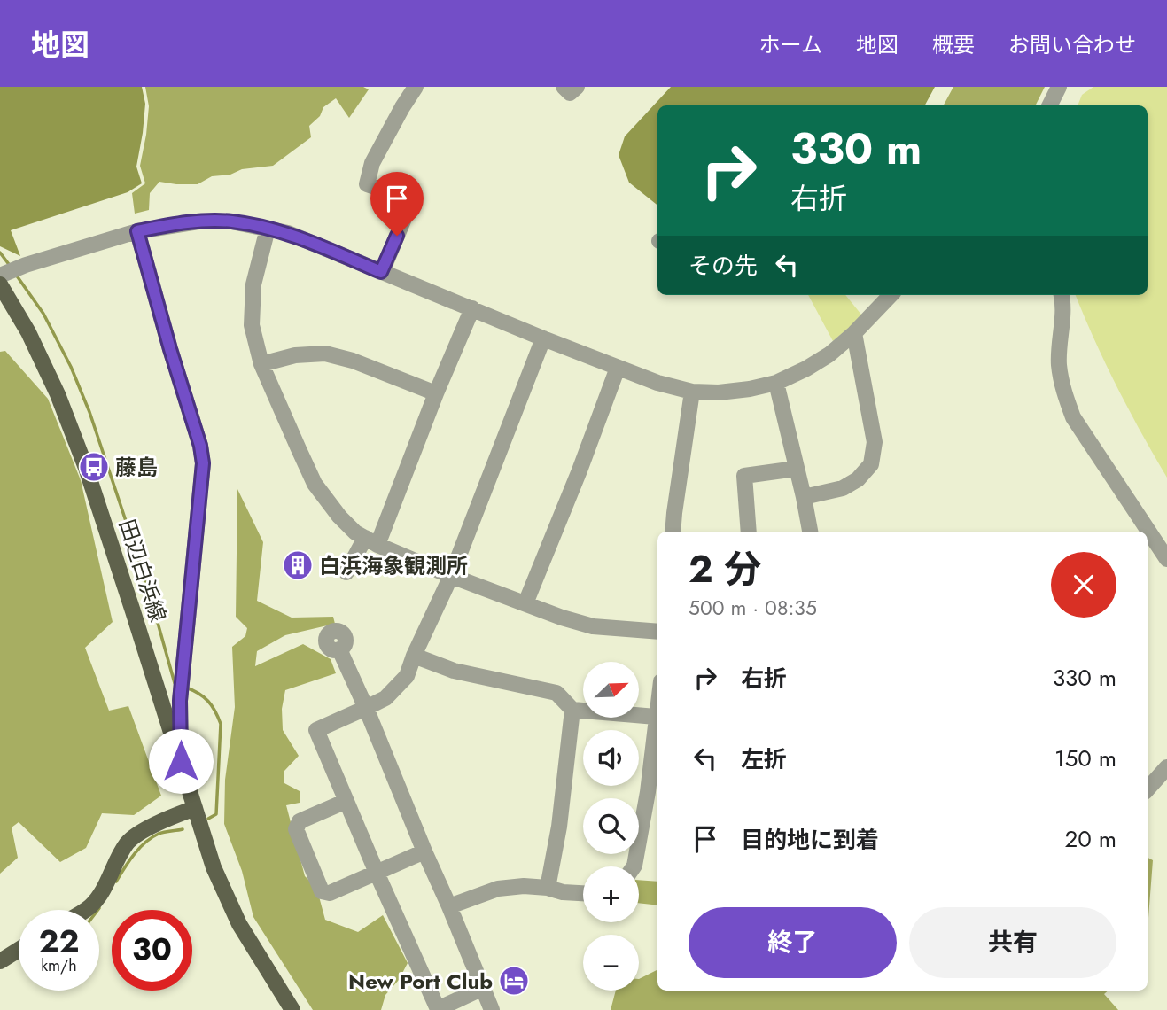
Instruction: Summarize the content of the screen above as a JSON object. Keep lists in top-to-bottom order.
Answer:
{
  "streets": {
    "main road": ["田辺白浜線"]
  },
  "places": {
    "bus stop": ["藤島"],
    "building": ["白浜海象観測所"],
    "hotel": ["New Port Club"]
  },
  "north": "top right",
  "page": {
    "header": "地図",
    "nav": [
      "ホーム",
      "地図",
      "概要",
      "お問い合わせ"
    ],
    "turn": ["330 m", "右折"],
    "then": "その先",
    "heading": ["2 分", "500 m · 08:35"],
    "list": [
      {
        "name": "右折",
        "value": "330 m"
      },
      {
        "name": "左折",
        "value": "150 m"
      },
      {
        "name": "目的地に到着",
        "value": "20 m"
      }
    ],
    "map_buttons": ["+", "−"],
    "buttons": ["終了", "共有"],
    "speed": "22 km/h",
    "limit": "30"
  }
}
